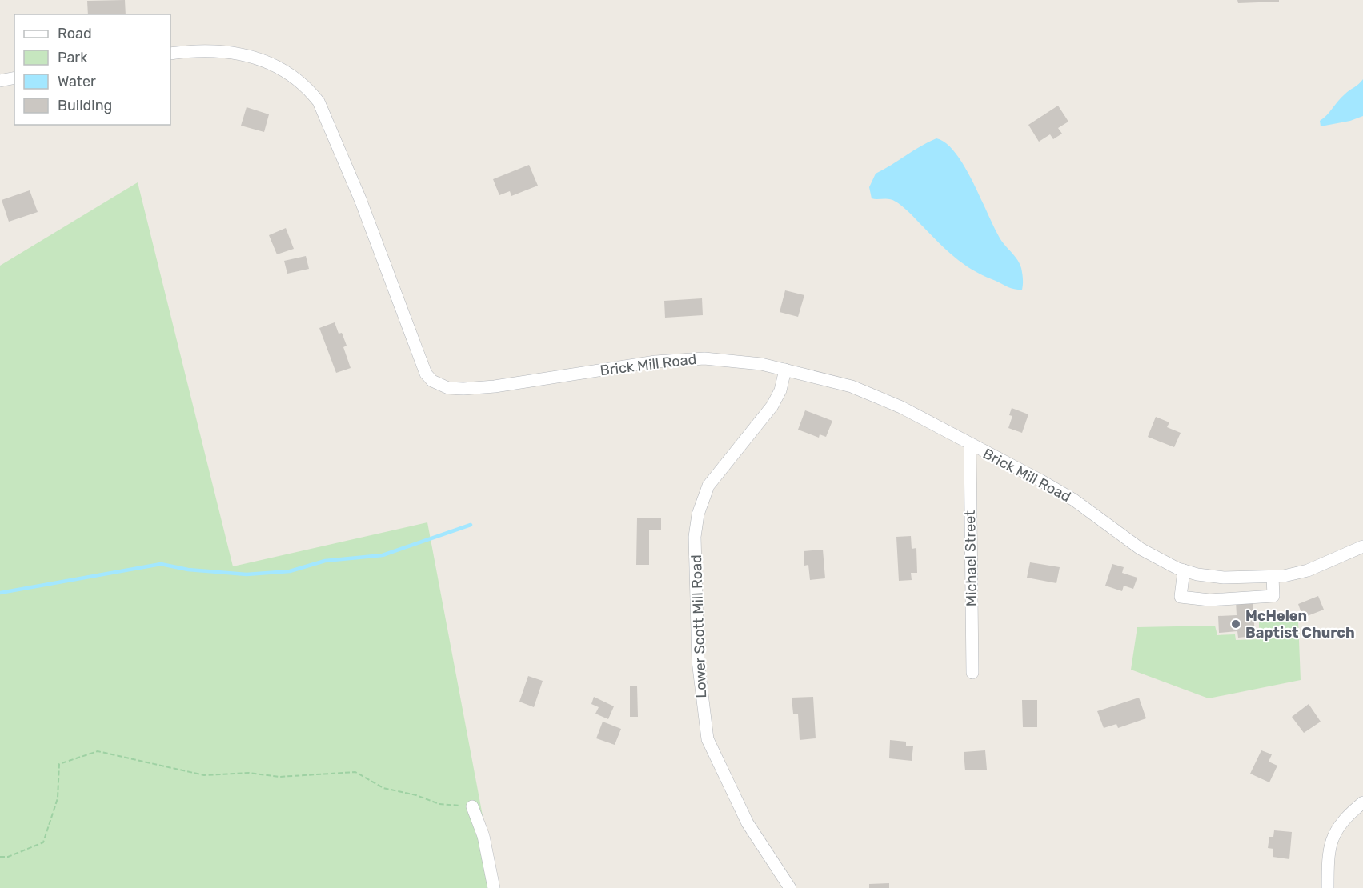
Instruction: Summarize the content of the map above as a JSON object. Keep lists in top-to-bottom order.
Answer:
{
  "streets": {
    "street": ["Brick Mill Road", "Michael Street", "Lower Scott Mill Road"]
  },
  "crossings": [
    ["Brick Mill Road", "Michael Street"],
    ["Brick Mill Road", "Lower Scott Mill Road"]
  ],
  "places": ["McHelen Baptist Church"],
  "legend": [
    "Road",
    "Park",
    "Water",
    "Building"
  ]
}
